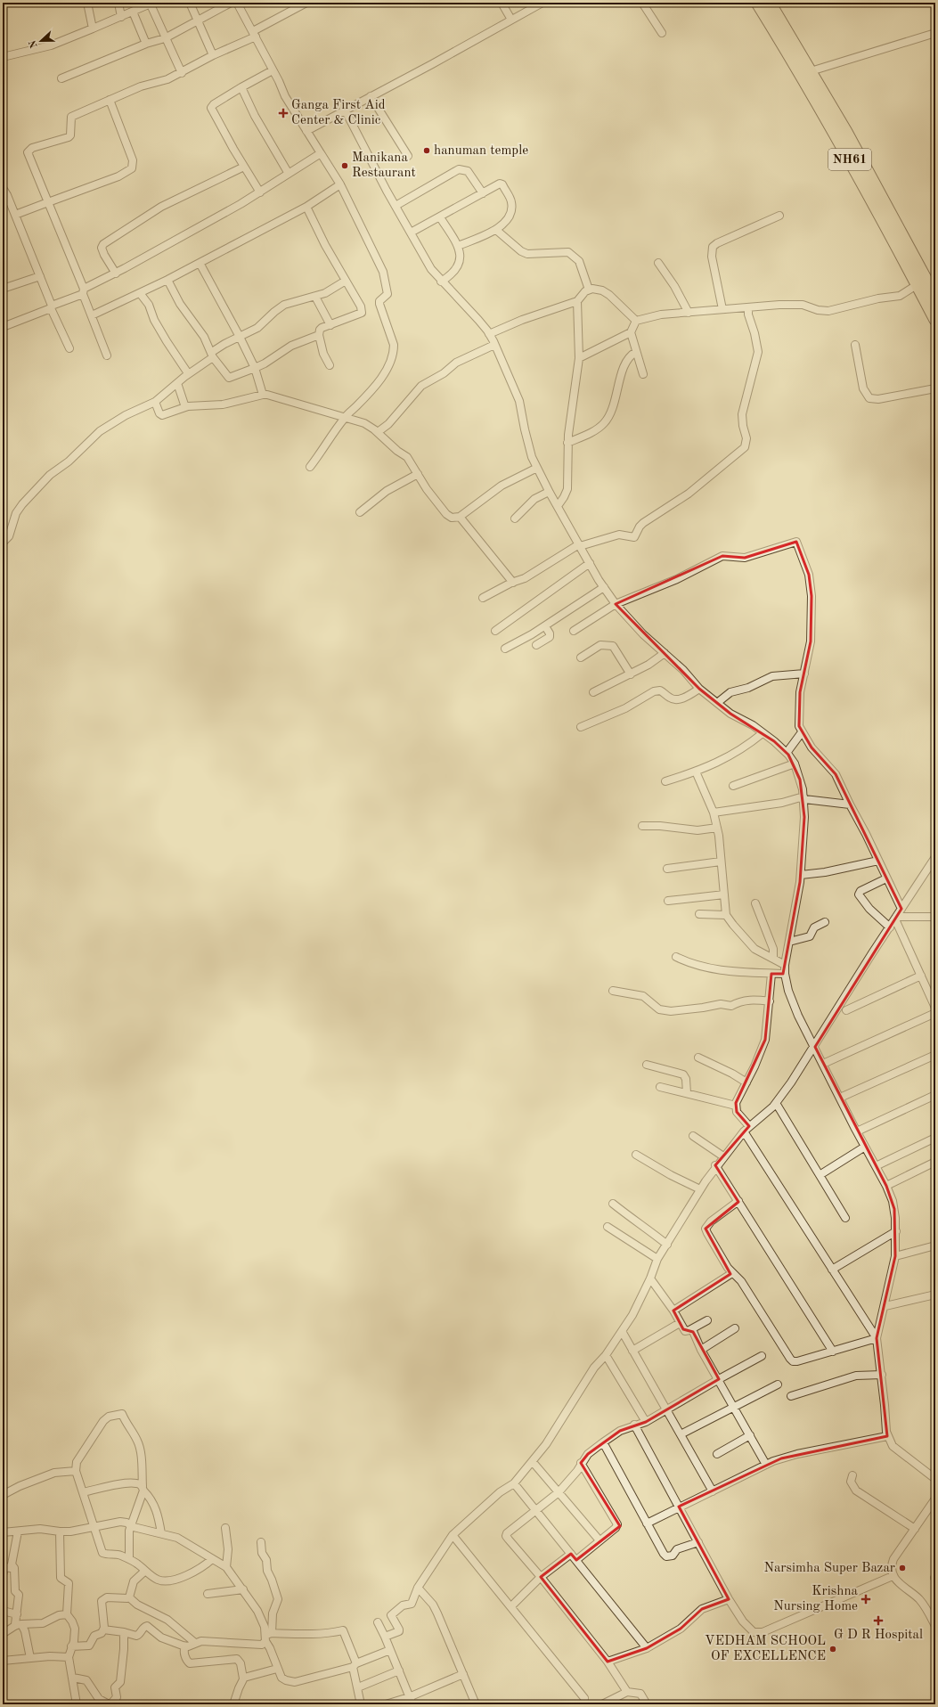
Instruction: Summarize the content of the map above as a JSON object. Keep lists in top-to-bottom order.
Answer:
{
  "streets": {
    "highway": ["NH61"]
  },
  "places": {
    "health": ["Ganga First Aid Center & Clinic", "Krishna Nursing Home", "G D R Hospital"],
    "other": [
      "hanuman temple",
      "Manikana Restaurant",
      "Narsimha Super Bazar",
      "VEDHAM SCHOOL OF EXCELLENCE"
    ]
  },
  "north": "left"
}
